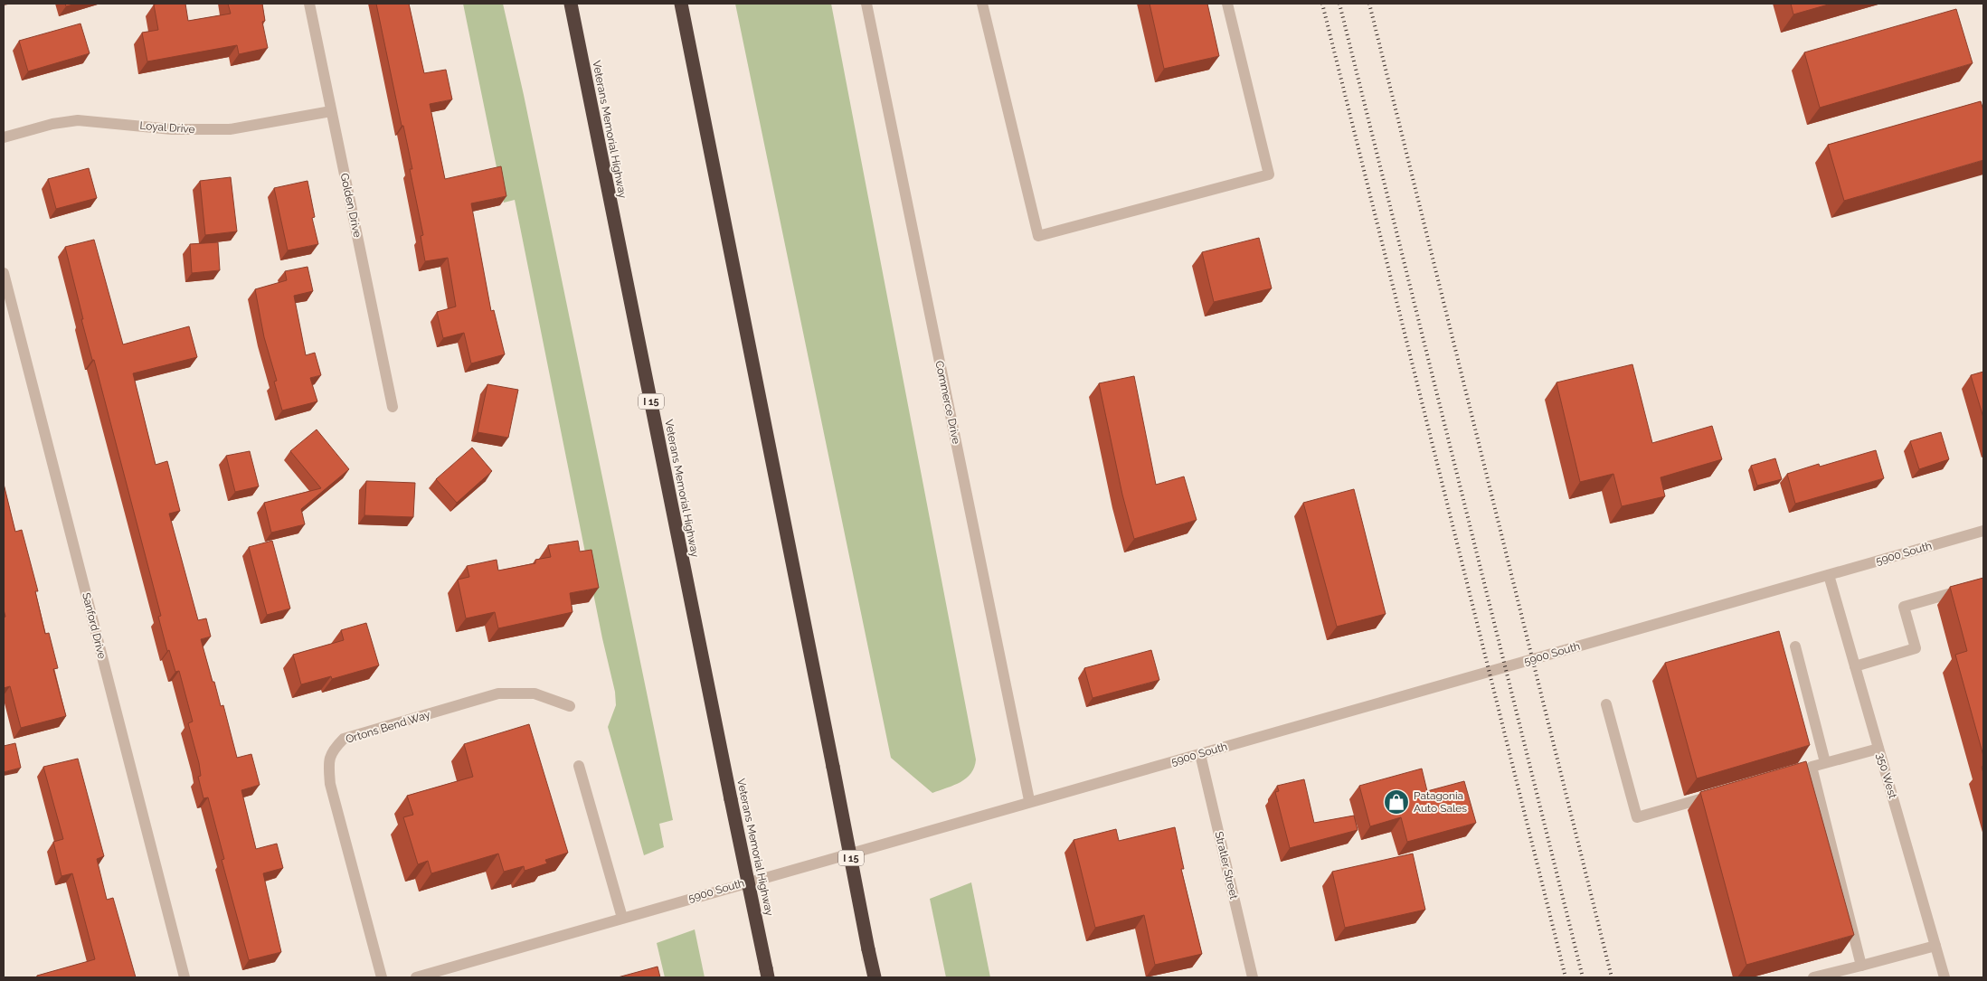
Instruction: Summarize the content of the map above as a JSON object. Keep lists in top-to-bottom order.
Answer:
{
  "streets": {
    "highway": ["Veterans Memorial Highway", "I 15"],
    "street": [
      "Loyal Drive",
      "Golden Drive",
      "Commerce Drive",
      "5900 South",
      "Sanford Drive",
      "Ortons Bend Way",
      "350 West",
      "Stratler Street"
    ]
  },
  "crossings": [
    ["Loyal Drive", "Golden Drive"],
    ["Commerce Drive", "5900 South"],
    ["5900 South", "350 West"],
    ["5900 South", "Stratler Street"]
  ],
  "places": {
    "shop": ["Patagonia Auto Sales"]
  }
}
